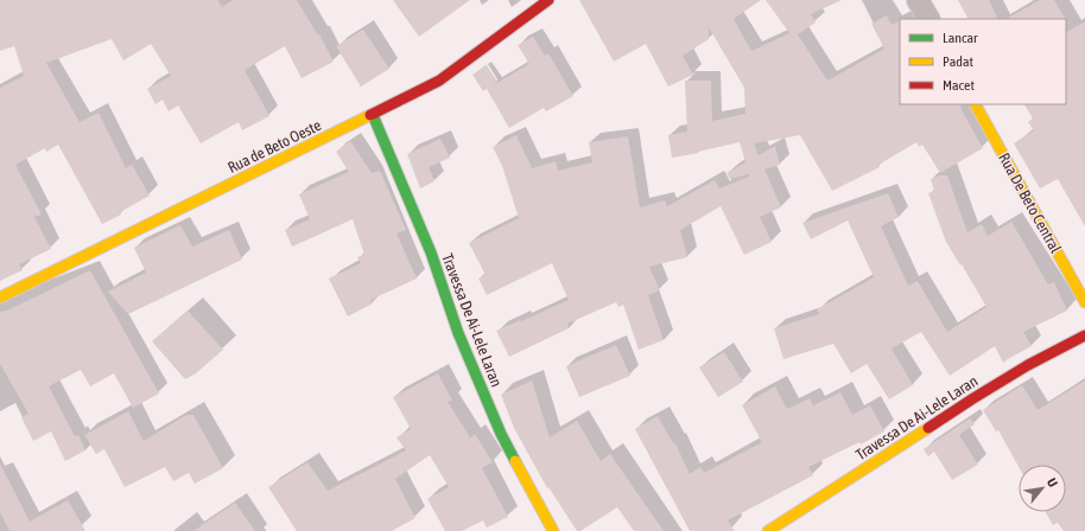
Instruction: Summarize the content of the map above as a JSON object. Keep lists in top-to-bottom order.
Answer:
{
  "streets": {
    "street": ["Rua de Beto Oeste", "Rua De Beto Central", "Travessa De Ai-Lele Laran"]
  },
  "crossings": [
    ["Rua de Beto Oeste", "Travessa De Ai-Lele Laran"]
  ],
  "legend": ["Lancar", "Padat", "Macet"],
  "north": "top right"
}
